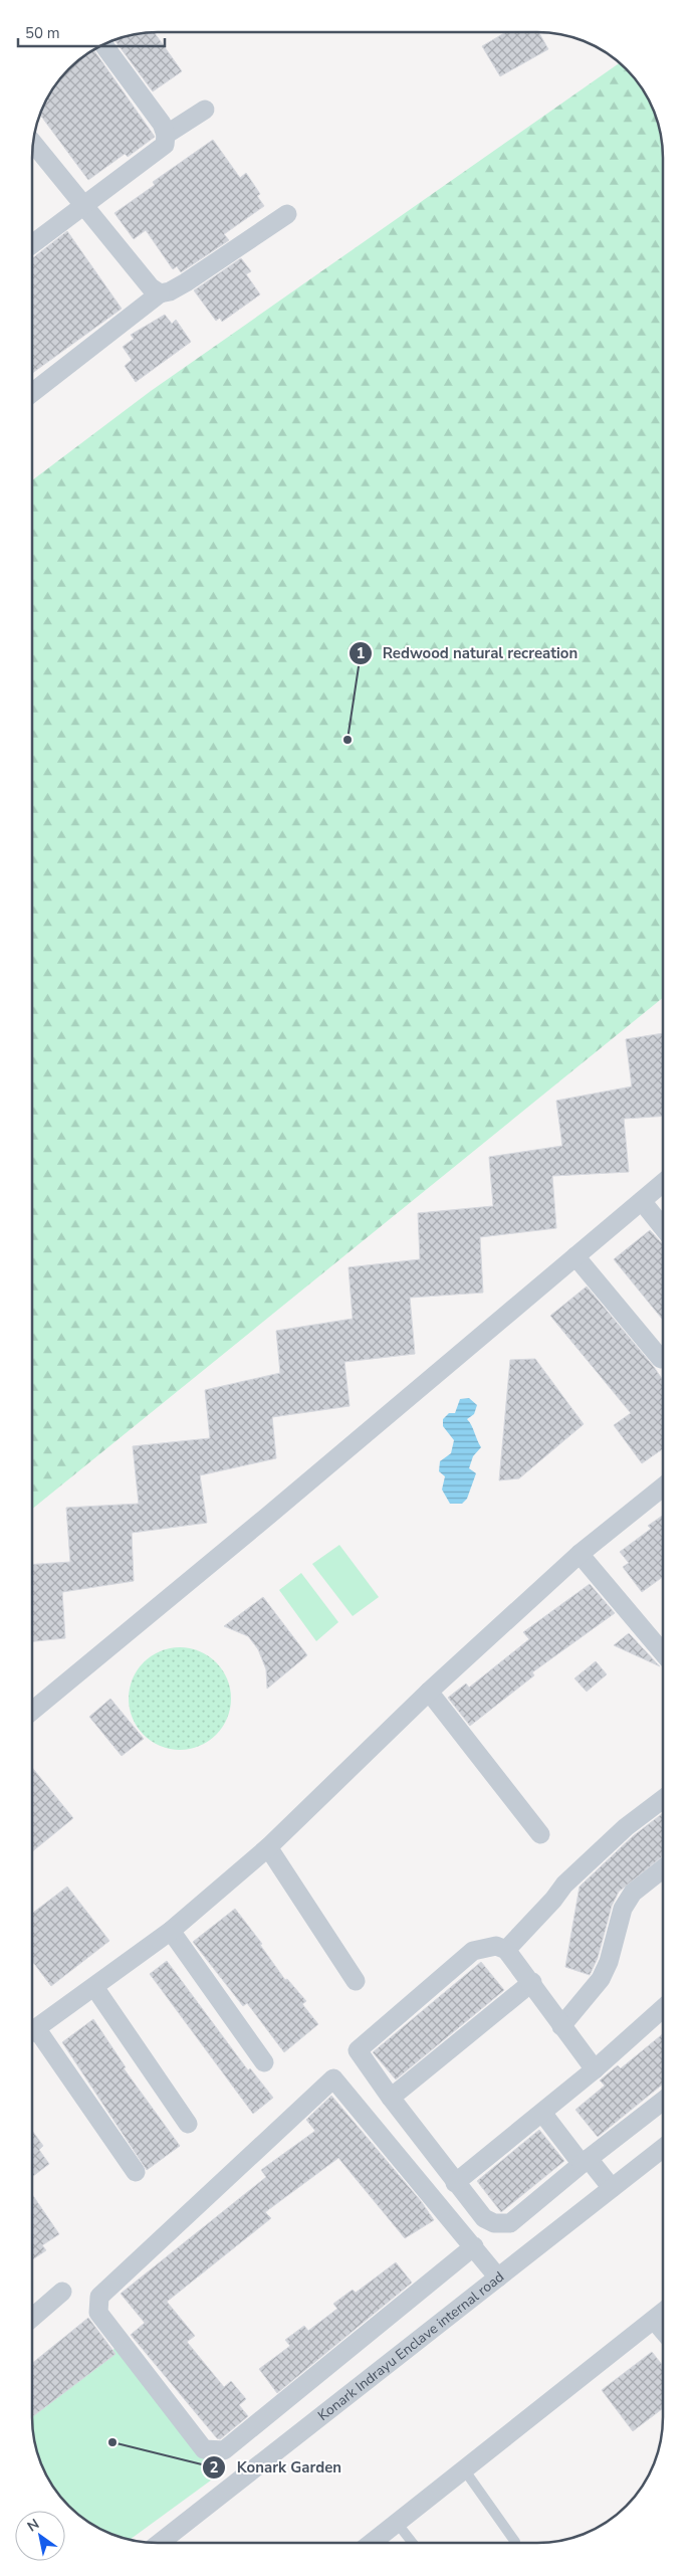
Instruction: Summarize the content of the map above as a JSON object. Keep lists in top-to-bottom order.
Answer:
{
  "streets": {
    "street": ["Konark Indrayu Enclave internal road"]
  },
  "places": ["Redwood natural recreation", "Konark Garden"],
  "scale_bar": "50 m",
  "north": "top left"
}
